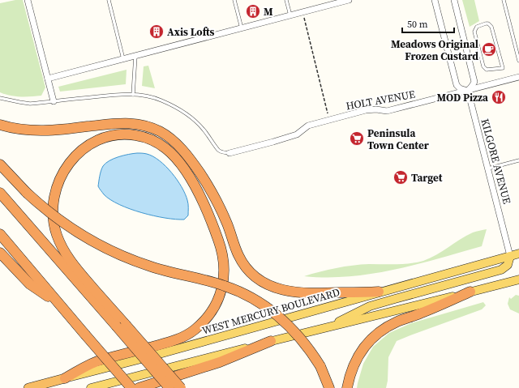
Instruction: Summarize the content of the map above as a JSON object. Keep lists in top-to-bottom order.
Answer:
{
  "streets": {
    "highway": ["WEST MERCURY BOULEVARD"],
    "street": ["HOLT AVENUE", "KILGORE AVENUE"]
  },
  "crossings": [
    ["HOLT AVENUE", "KILGORE AVENUE"],
    ["KILGORE AVENUE", "WEST MERCURY BOULEVARD"]
  ],
  "places": {
    "building": ["M", "Axis Lofts"],
    "cafe": ["Meadows Original Frozen Custard"],
    "restaurant": ["MOD Pizza"],
    "supermarket": ["Peninsula Town Center", "Target"]
  },
  "scale_bar": "50 m"
}
